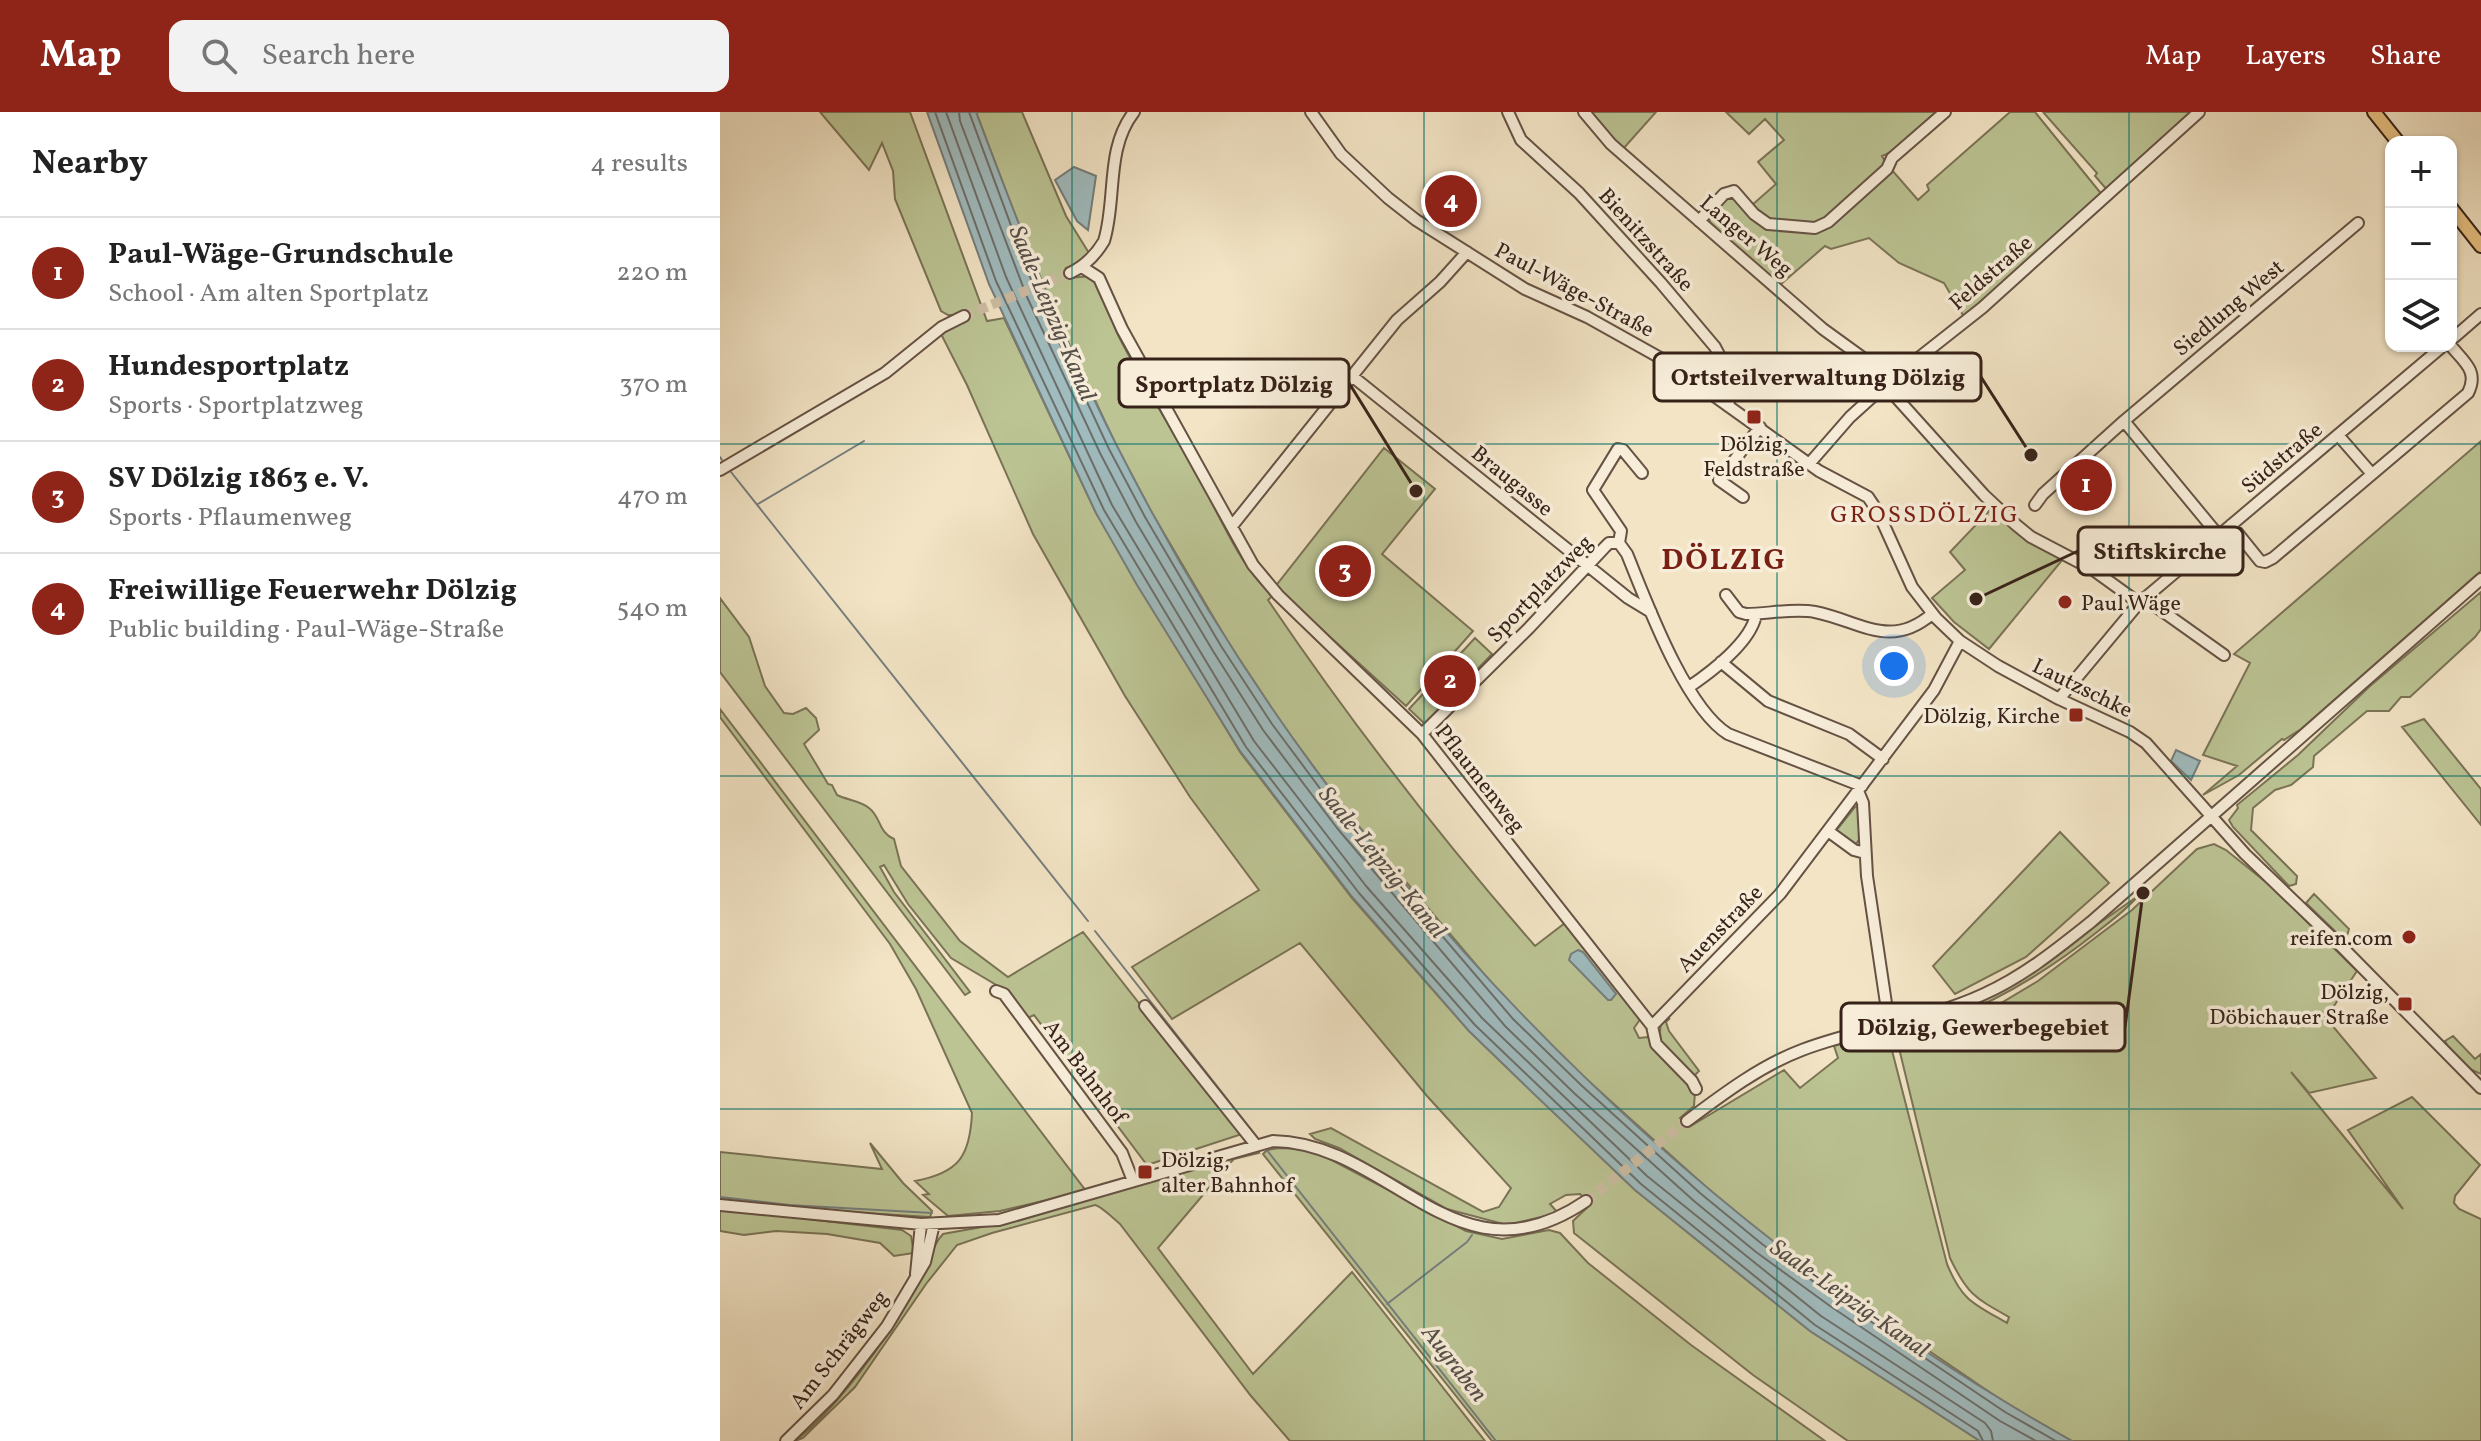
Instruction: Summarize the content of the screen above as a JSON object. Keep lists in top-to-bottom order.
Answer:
{
  "streets": {
    "street": [
      "Langer Weg",
      "Bienitzstraße",
      "Feldstraße",
      "Paul-Wäge-Straße",
      "Siedlung West",
      "Südstraße",
      "Braugasse",
      "Sportplatzweg",
      "Lautzschke",
      "Pflaumenweg",
      "Auenstraße",
      "Am Bahnhof",
      "Am Schrägweg"
    ]
  },
  "crossings": [
    ["Langer Weg", "Feldstraße"],
    ["Langer Weg", "Südstraße"],
    ["Bienitzstraße", "Paul-Wäge-Straße"],
    ["Feldstraße", "Paul-Wäge-Straße"],
    ["Paul-Wäge-Straße", "Lautzschke"],
    ["Paul-Wäge-Straße", "Auenstraße"],
    ["Südstraße", "Lautzschke"],
    ["Braugasse", "Sportplatzweg"],
    ["Braugasse", "Auenstraße"],
    ["Sportplatzweg", "Pflaumenweg"],
    ["Lautzschke", "Auenstraße"],
    ["Pflaumenweg", "Auenstraße"]
  ],
  "districts": ["GROSSDÖLZIG", "DÖLZIG"],
  "water": ["Saale-Leipzig-Kanal", "Augraben"],
  "places": {
    "transit": [
      "Dölzig, Feldstraße",
      "Dölzig, Kirche",
      "Dölzig, Döbichauer Straße",
      "Dölzig, alter Bahnhof"
    ],
    "other": [
      "Ortsteilverwaltung Dölzig",
      "Sportplatz Dölzig",
      "Stiftskirche",
      "Paul Wäge",
      "Dölzig, Gewerbegebiet",
      "reifen.com"
    ]
  },
  "page": {
    "header": "Map",
    "search": "Search here",
    "nav": ["Map", "Layers", "Share"],
    "heading": ["Nearby", "4 results"],
    "map_buttons": ["+", "−"],
    "pins": [
      "4",
      "1",
      "3",
      "2"
    ],
    "list": [
      {
        "mark": "1",
        "name": "Paul-Wäge-Grundschule",
        "note": "School · Am alten Sportplatz",
        "value": "220 m"
      },
      {
        "mark": "2",
        "name": "Hundesportplatz",
        "note": "Sports · Sportplatzweg",
        "value": "370 m"
      },
      {
        "mark": "3",
        "name": "SV Dölzig 1863 e. V.",
        "note": "Sports · Pflaumenweg",
        "value": "470 m"
      },
      {
        "mark": "4",
        "name": "Freiwillige Feuerwehr Dölzig",
        "note": "Public building · Paul-Wäge-Straße",
        "value": "540 m"
      }
    ]
  }
}
